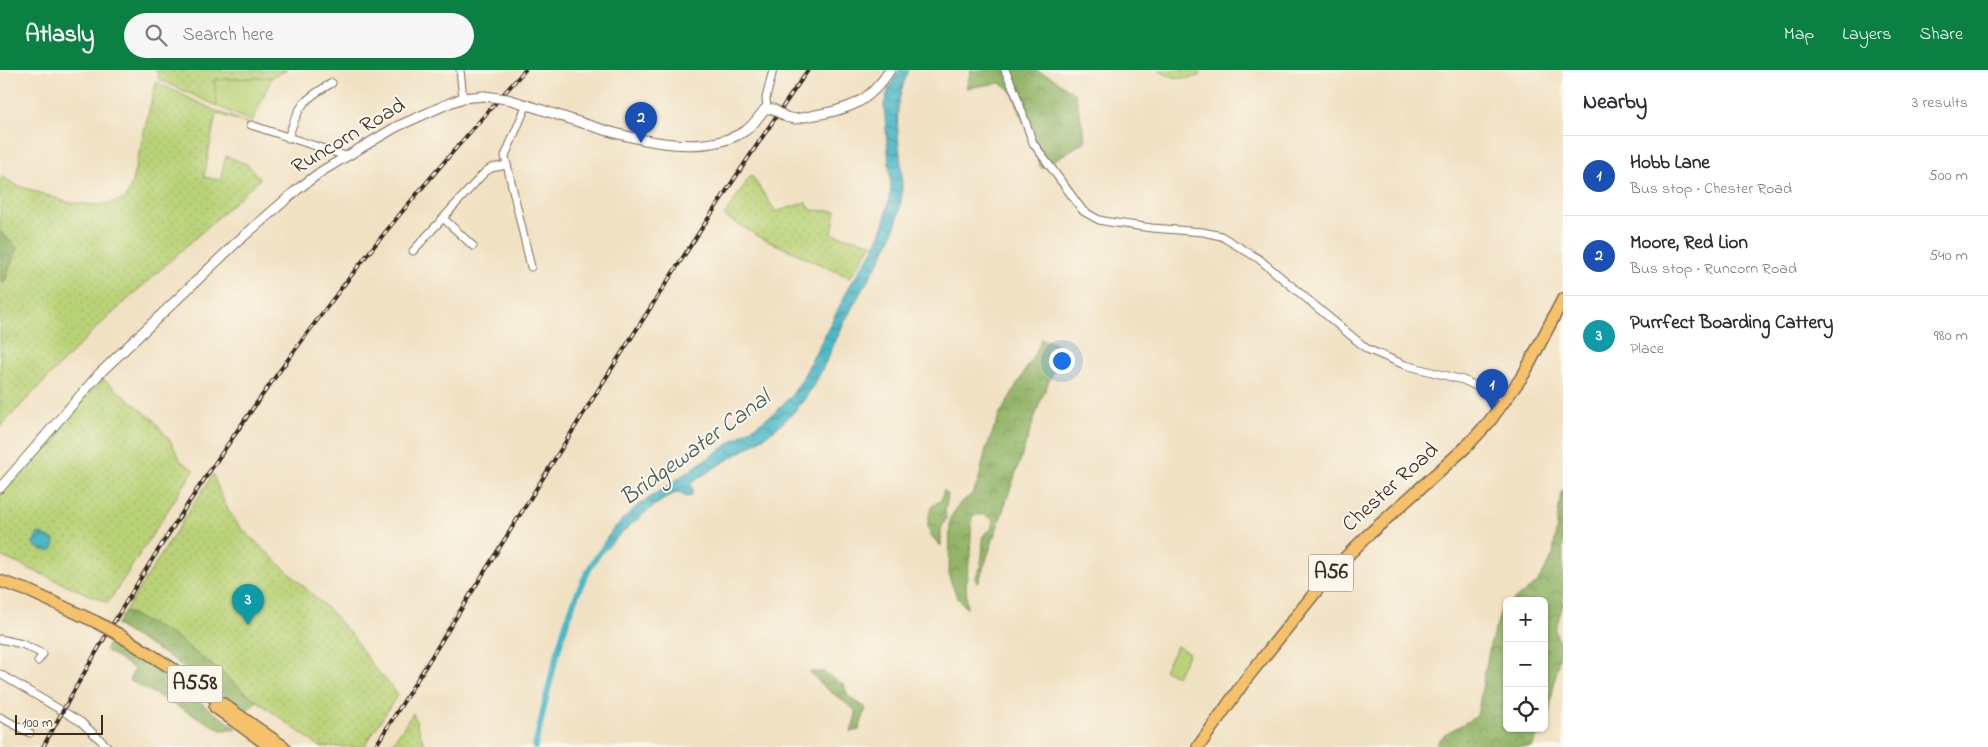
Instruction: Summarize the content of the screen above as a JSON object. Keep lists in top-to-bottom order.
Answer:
{
  "streets": {
    "main road": ["Chester Road", "A56", "A558"],
    "street": ["Runcorn Road"]
  },
  "water": ["Bridgewater Canal"],
  "scale_bar": "100 m",
  "page": {
    "header": "Atlasly",
    "search": "Search here",
    "nav": ["Map", "Layers", "Share"],
    "heading": ["Nearby", "3 results"],
    "pins": ["2", "1", "3"],
    "list": [
      {
        "mark": "1",
        "name": "Hobb Lane",
        "note": "Bus stop · Chester Road",
        "value": "500 m"
      },
      {
        "mark": "2",
        "name": "Moore, Red Lion",
        "note": "Bus stop · Runcorn Road",
        "value": "540 m"
      },
      {
        "mark": "3",
        "name": "Purrfect Boarding Cattery",
        "note": "Place",
        "value": "980 m"
      }
    ],
    "map_buttons": ["+", "−"],
    "scale": "100 m"
  }
}
